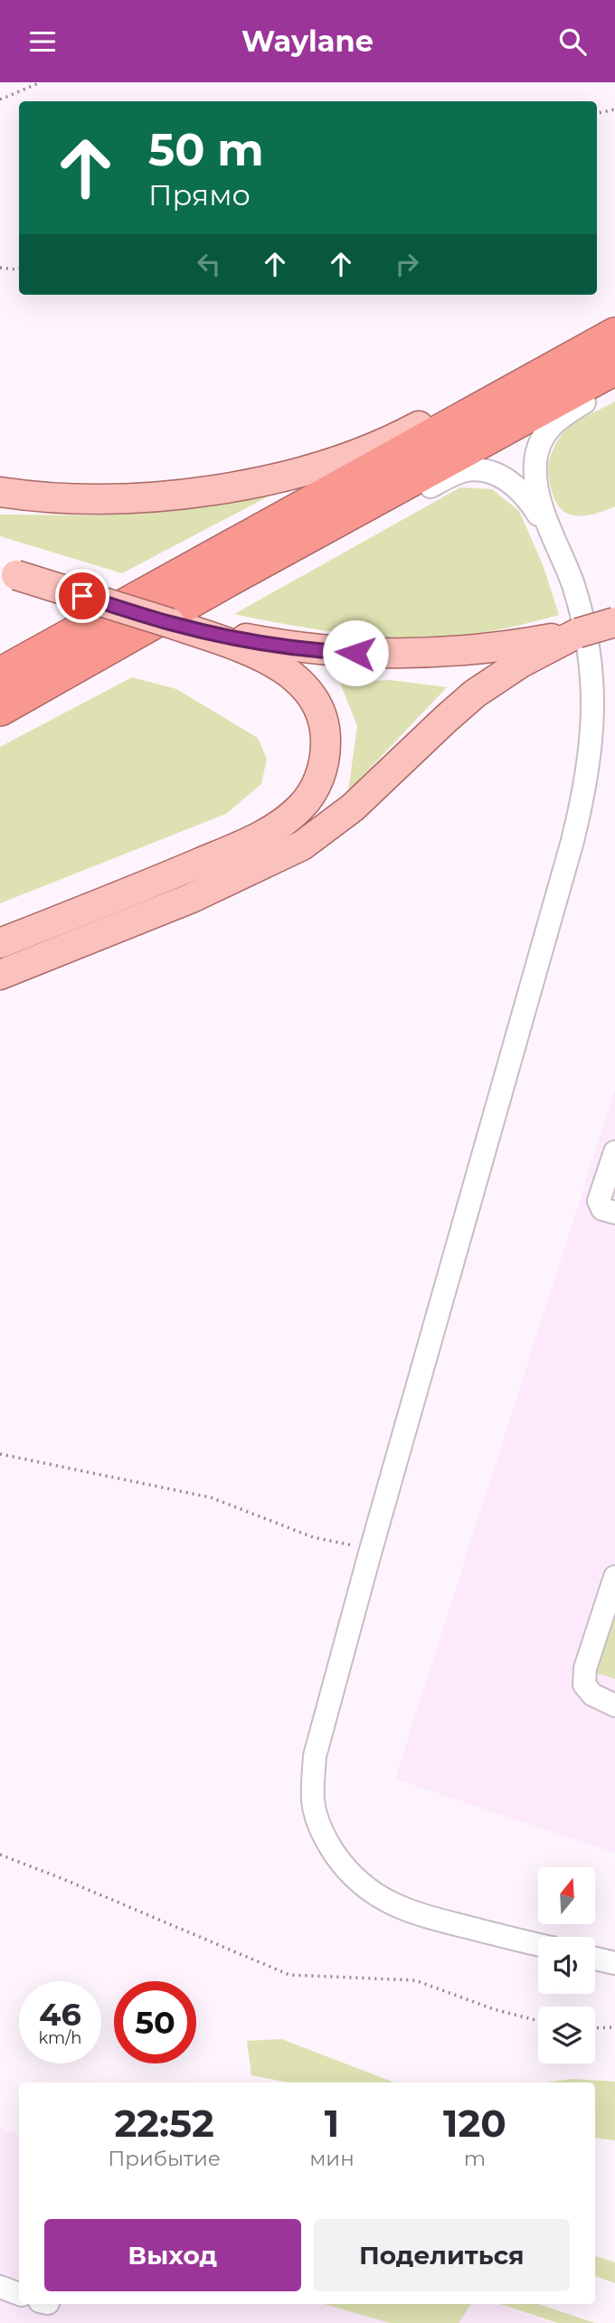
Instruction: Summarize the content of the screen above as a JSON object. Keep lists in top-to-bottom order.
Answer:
{
  "north": "top",
  "page": {
    "header": "Waylane",
    "turn": ["50 m", "Прямо"],
    "speed": "46 km/h",
    "limit": "50",
    "eta": [
      "22:52",
      "Прибытие",
      "1",
      "мин",
      "120",
      "m"
    ],
    "buttons": ["Выход", "Поделиться"]
  }
}
